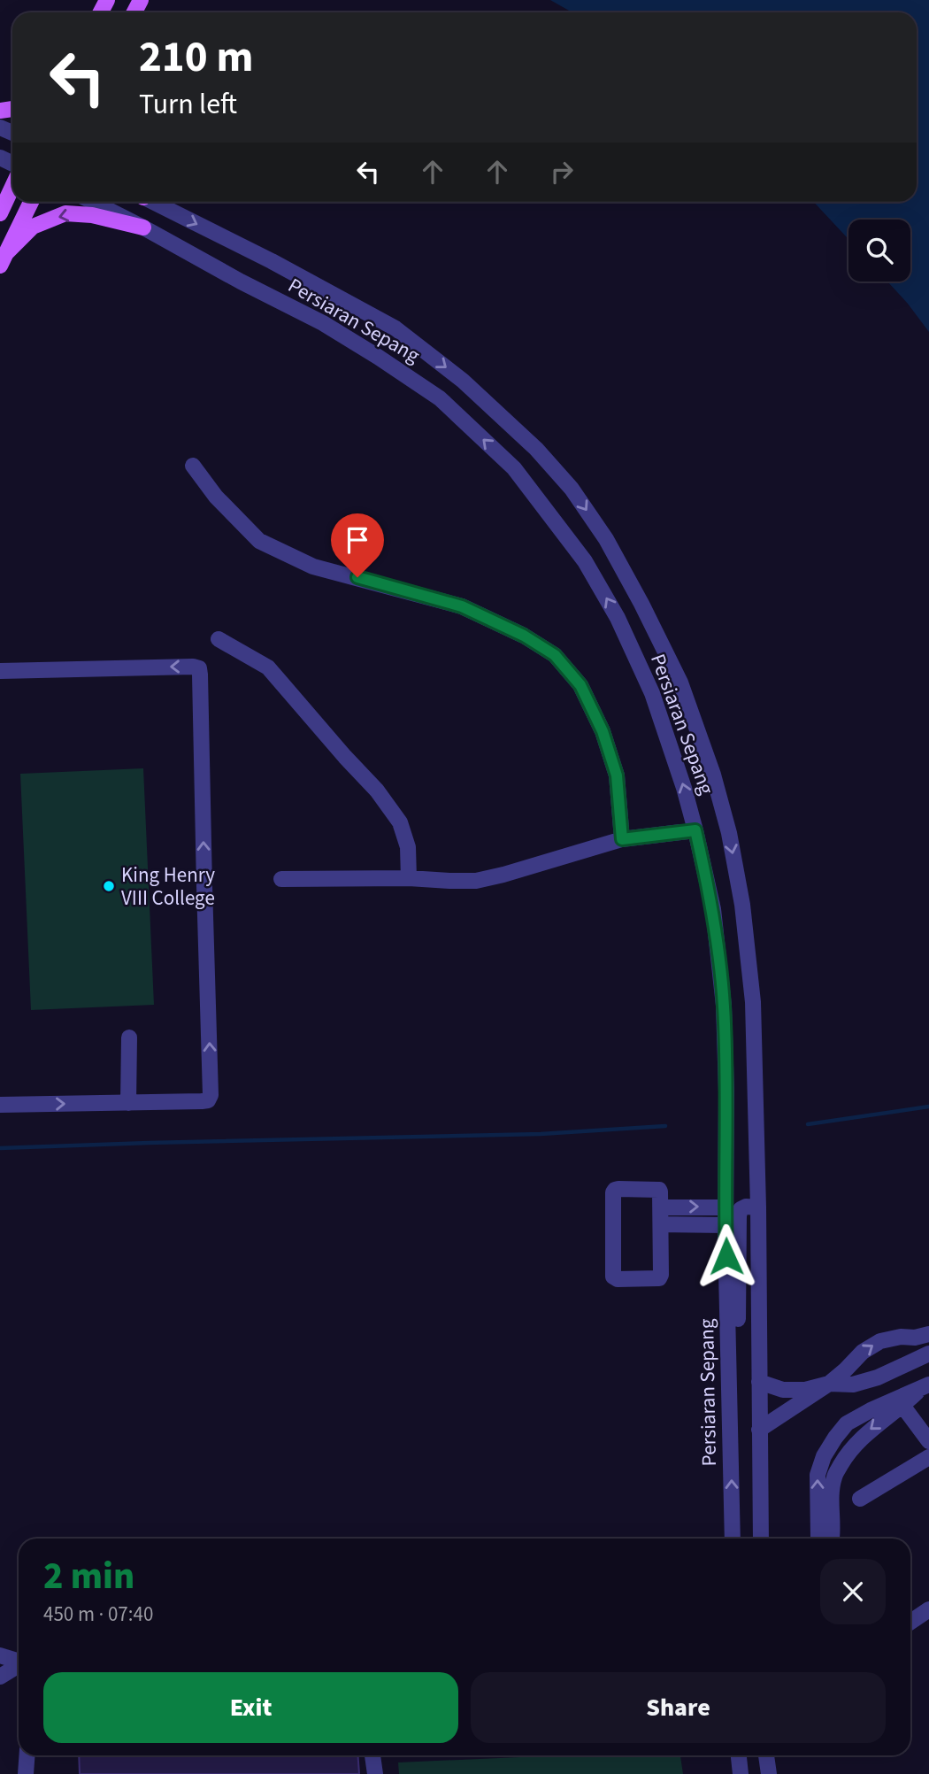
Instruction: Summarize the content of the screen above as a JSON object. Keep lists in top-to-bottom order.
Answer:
{
  "streets": {
    "street": ["Persiaran Sepang"]
  },
  "places": ["King Henry VIII College"],
  "page": {
    "turn": ["210 m", "Turn left"],
    "heading": ["2 min", "450 m · 07:40"],
    "buttons": ["Exit", "Share"]
  }
}
